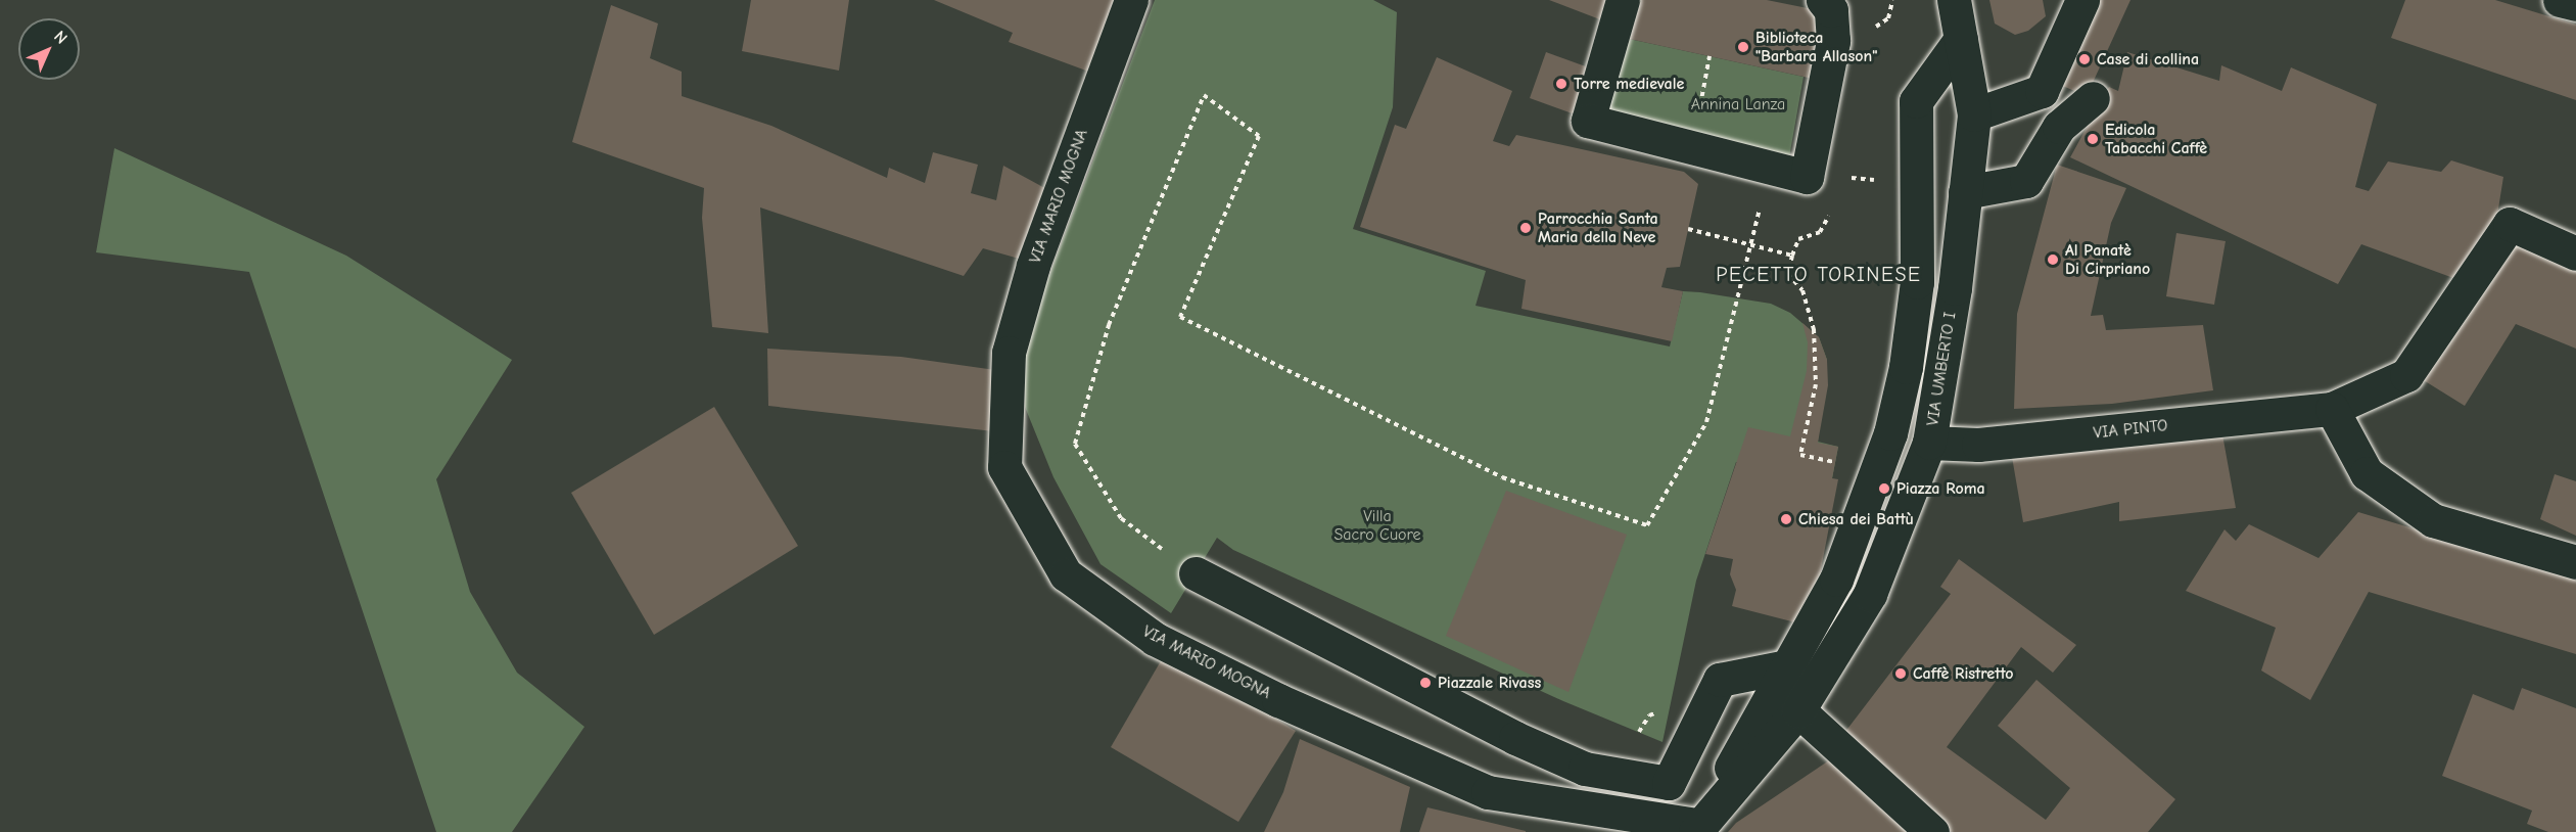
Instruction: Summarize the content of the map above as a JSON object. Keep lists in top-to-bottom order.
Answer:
{
  "streets": {
    "street": ["VIA MARIO MOGNA", "VIA UMBERTO I", "VIA PINTO"]
  },
  "crossings": [
    ["VIA MARIO MOGNA", "VIA UMBERTO I"],
    ["VIA UMBERTO I", "VIA PINTO"]
  ],
  "districts": ["PECETTO TORINESE"],
  "parks": ["Annina Lanza", "Villa Sacro Cuore"],
  "places": [
    "Biblioteca \"Barbara Allason\"",
    "Case di collina",
    "Torre medievale",
    "Edicola Tabacchi Caffè",
    "Parrocchia Santa Maria della Neve",
    "Al Panatè Di Cirpriano",
    "Piazza Roma",
    "Chiesa dei Battù",
    "Caffè Ristretto",
    "Piazzale Rivass"
  ],
  "north": "top right"
}
